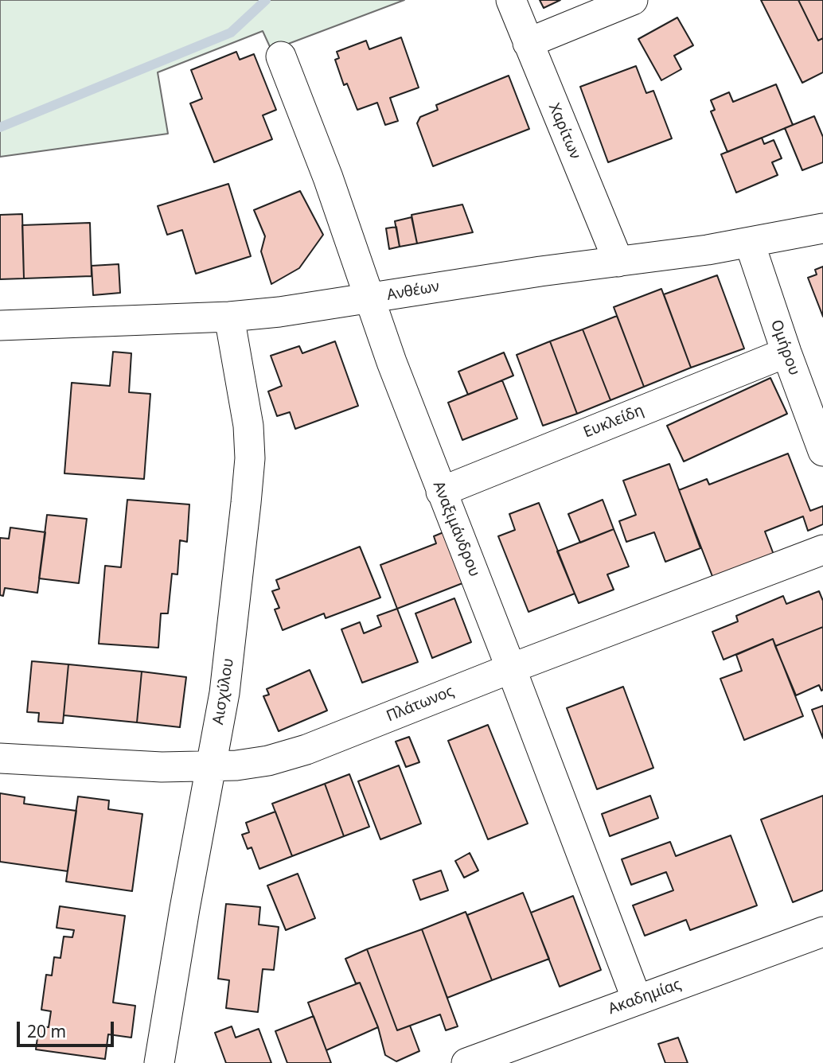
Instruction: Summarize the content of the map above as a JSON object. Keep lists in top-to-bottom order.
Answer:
{
  "streets": {
    "street": [
      "Χαρίτων",
      "Ανθέων",
      "Ομήρου",
      "Ευκλείδη",
      "Αναξιμάνδρου",
      "Αισχύλου",
      "Πλάτωνος",
      "Ακαδημίας"
    ]
  },
  "crossings": [
    ["Χαρίτων", "Ανθέων"],
    ["Ανθέων", "Ομήρου"],
    ["Ανθέων", "Αναξιμάνδρου"],
    ["Ανθέων", "Αισχύλου"],
    ["Ομήρου", "Ευκλείδη"],
    ["Ευκλείδη", "Αναξιμάνδρου"],
    ["Αναξιμάνδρου", "Πλάτωνος"],
    ["Αναξιμάνδρου", "Ακαδημίας"],
    ["Αισχύλου", "Πλάτωνος"]
  ],
  "scale_bar": "20 m"
}
